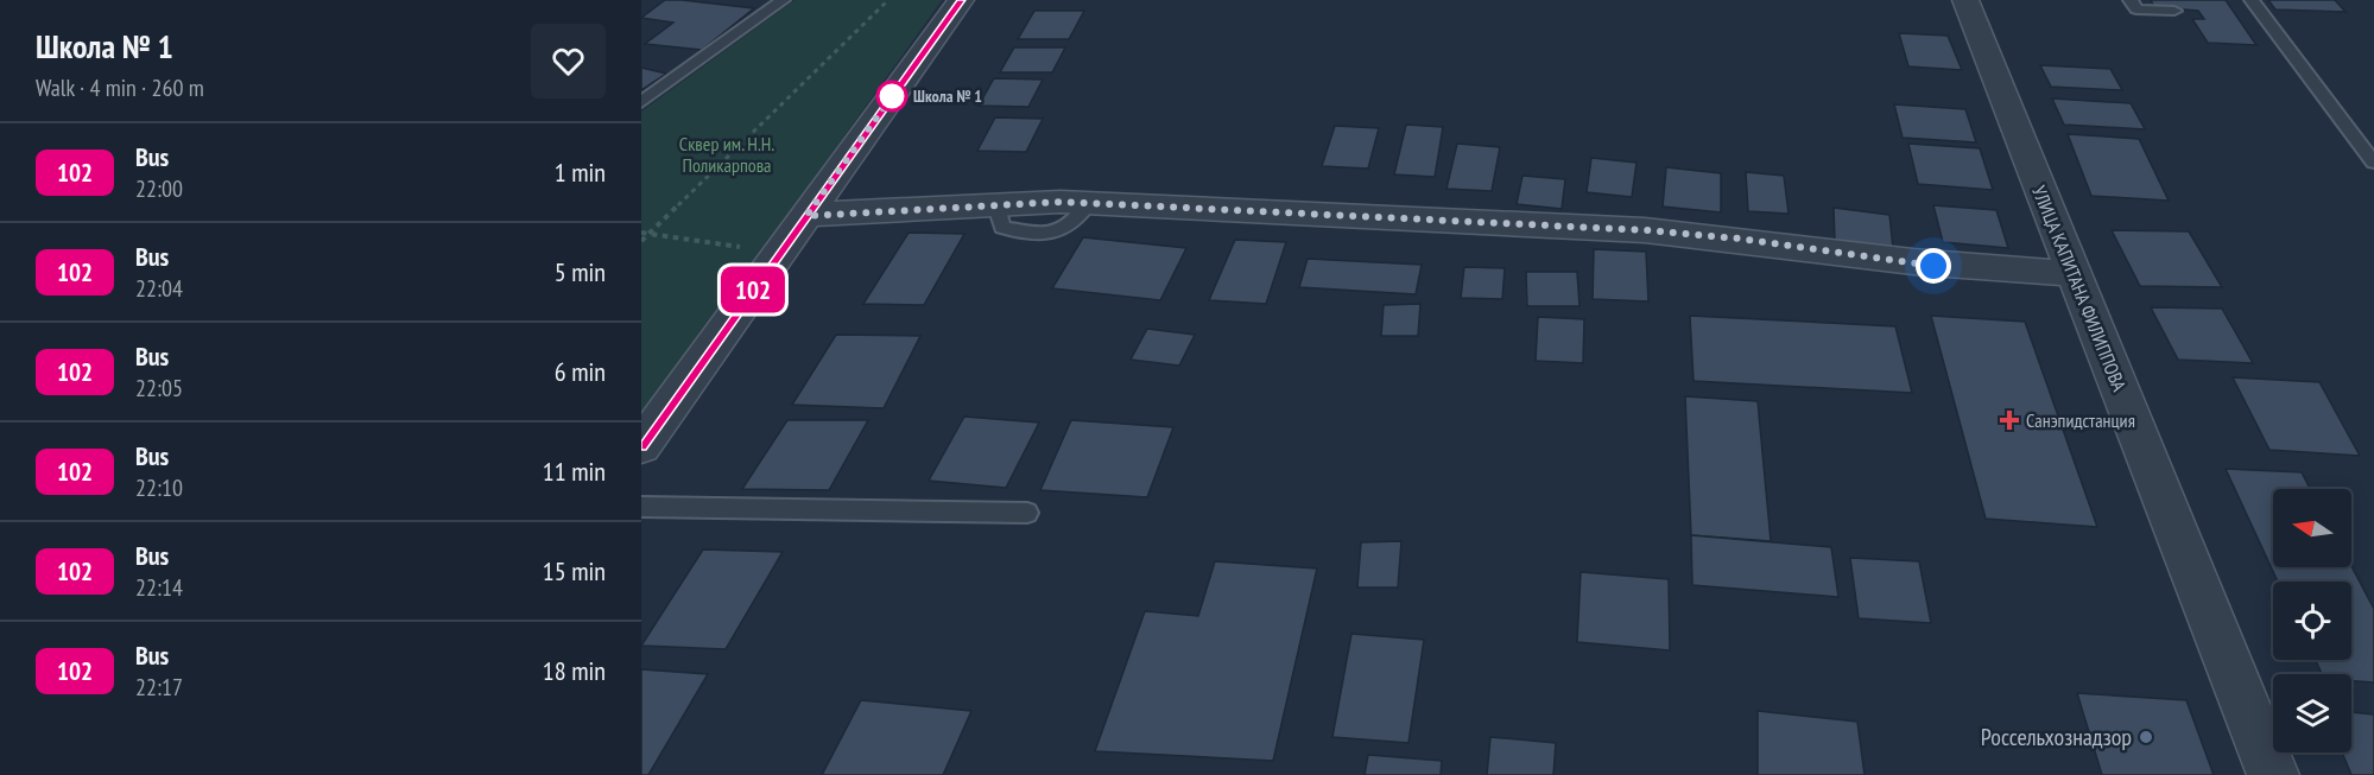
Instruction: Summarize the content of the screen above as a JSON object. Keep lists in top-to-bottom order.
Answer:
{
  "streets": {
    "street": ["УЛИЦА КАПИТАНА ФИЛИППОВА"]
  },
  "parks": ["Сквер им. Н.Н. Поликарпова"],
  "places": {
    "other": ["Школа № 1", "Россельхознадзор"],
    "health": ["Санэпидстанция"]
  },
  "lines": ["bus line 102"],
  "north": "left",
  "page": {
    "heading": ["Школа № 1", "Walk · 4 min · 260 m"],
    "on_map": "102",
    "list": [
      {
        "mark": "102",
        "name": "Bus",
        "note": "22:00",
        "value": "1 min"
      },
      {
        "mark": "102",
        "name": "Bus",
        "note": "22:04",
        "value": "5 min"
      },
      {
        "mark": "102",
        "name": "Bus",
        "note": "22:05",
        "value": "6 min"
      },
      {
        "mark": "102",
        "name": "Bus",
        "note": "22:10",
        "value": "11 min"
      },
      {
        "mark": "102",
        "name": "Bus",
        "note": "22:14",
        "value": "15 min"
      },
      {
        "mark": "102",
        "name": "Bus",
        "note": "22:17",
        "value": "18 min"
      }
    ]
  }
}
